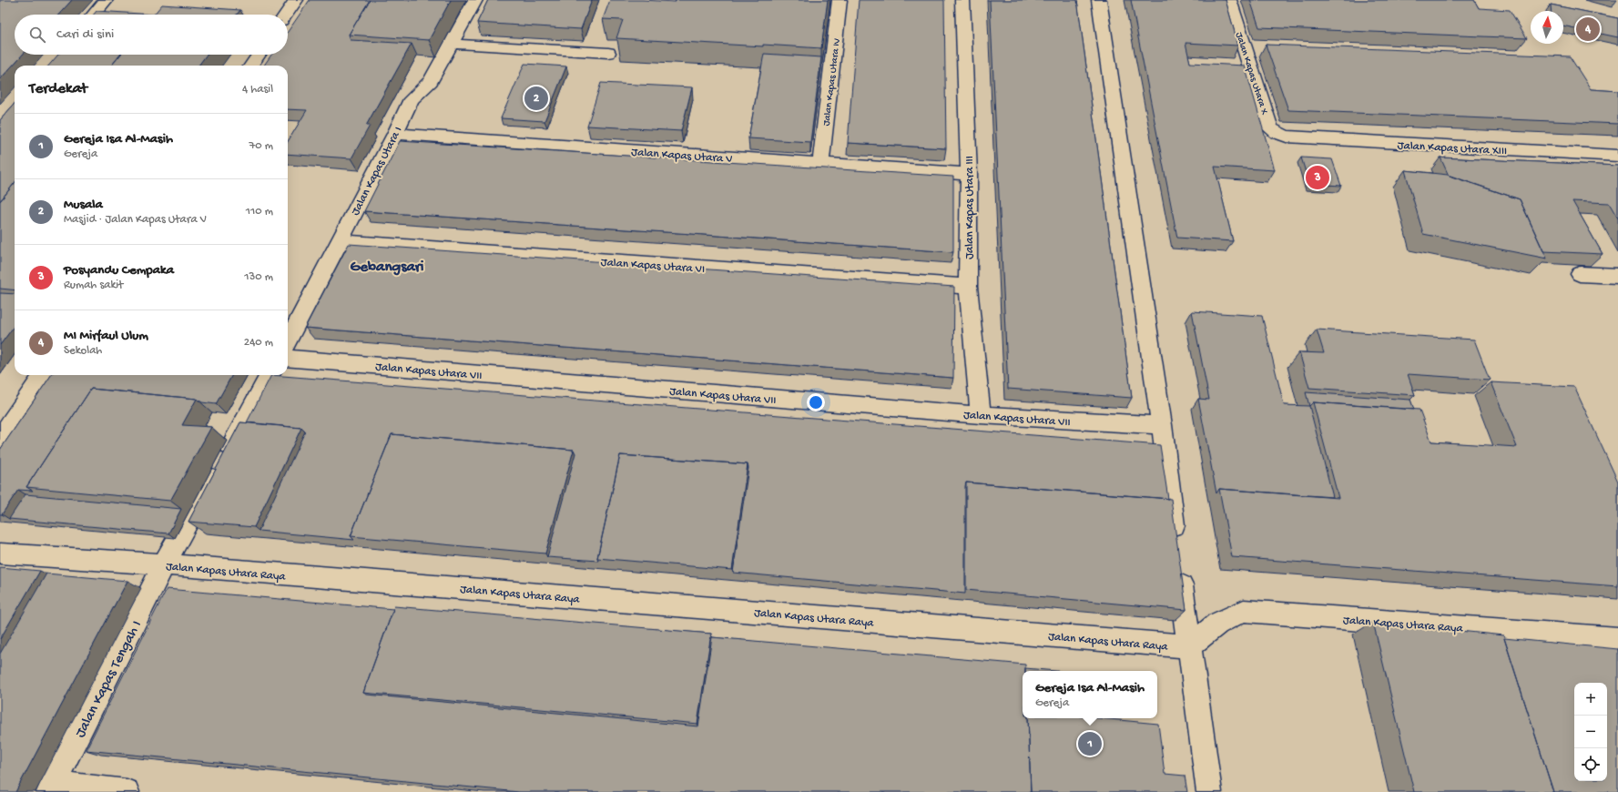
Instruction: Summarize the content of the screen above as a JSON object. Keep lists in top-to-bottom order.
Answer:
{
  "streets": {
    "street": [
      "Jalan Kapas Utara X",
      "Jalan Kapas Utara IV",
      "Jalan Kapas Utara XIII",
      "Jalan Kapas Utara V",
      "Jalan Kapas Utara I",
      "Jalan Kapas Utara III",
      "Jalan Kapas Utara VI",
      "Jalan Kapas Utara VII",
      "Jalan Kapas Utara Raya",
      "Jalan Kapas Tengah I"
    ]
  },
  "crossings": [
    ["Jalan Kapas Utara X", "Jalan Kapas Utara XIII"],
    ["Jalan Kapas Utara IV", "Jalan Kapas Utara V"],
    ["Jalan Kapas Utara V", "Jalan Kapas Utara I"],
    ["Jalan Kapas Utara V", "Jalan Kapas Utara III"],
    ["Jalan Kapas Utara I", "Jalan Kapas Utara VI"],
    ["Jalan Kapas Utara III", "Jalan Kapas Utara VI"],
    ["Jalan Kapas Utara III", "Jalan Kapas Utara VII"],
    ["Jalan Kapas Utara Raya", "Jalan Kapas Tengah I"]
  ],
  "districts": ["Gebangsari"],
  "north": "top",
  "page": {
    "search": "Cari di sini",
    "pins": [
      "4",
      "2",
      "3",
      "1"
    ],
    "heading": ["Terdekat", "4 hasil"],
    "list": [
      {
        "mark": "1",
        "name": "Gereja Isa Al-Masih",
        "note": "Gereja",
        "value": "70 m"
      },
      {
        "mark": "2",
        "name": "Musala",
        "note": "Masjid · Jalan Kapas Utara V",
        "value": "110 m"
      },
      {
        "mark": "3",
        "name": "Posyandu Cempaka",
        "note": "Rumah sakit",
        "value": "130 m"
      },
      {
        "mark": "4",
        "name": "MI Mirfaul Ulum",
        "note": "Sekolah",
        "value": "240 m"
      }
    ],
    "popup": ["Gereja Isa Al-Masih", "Gereja"],
    "map_buttons": ["+", "−"]
  }
}
